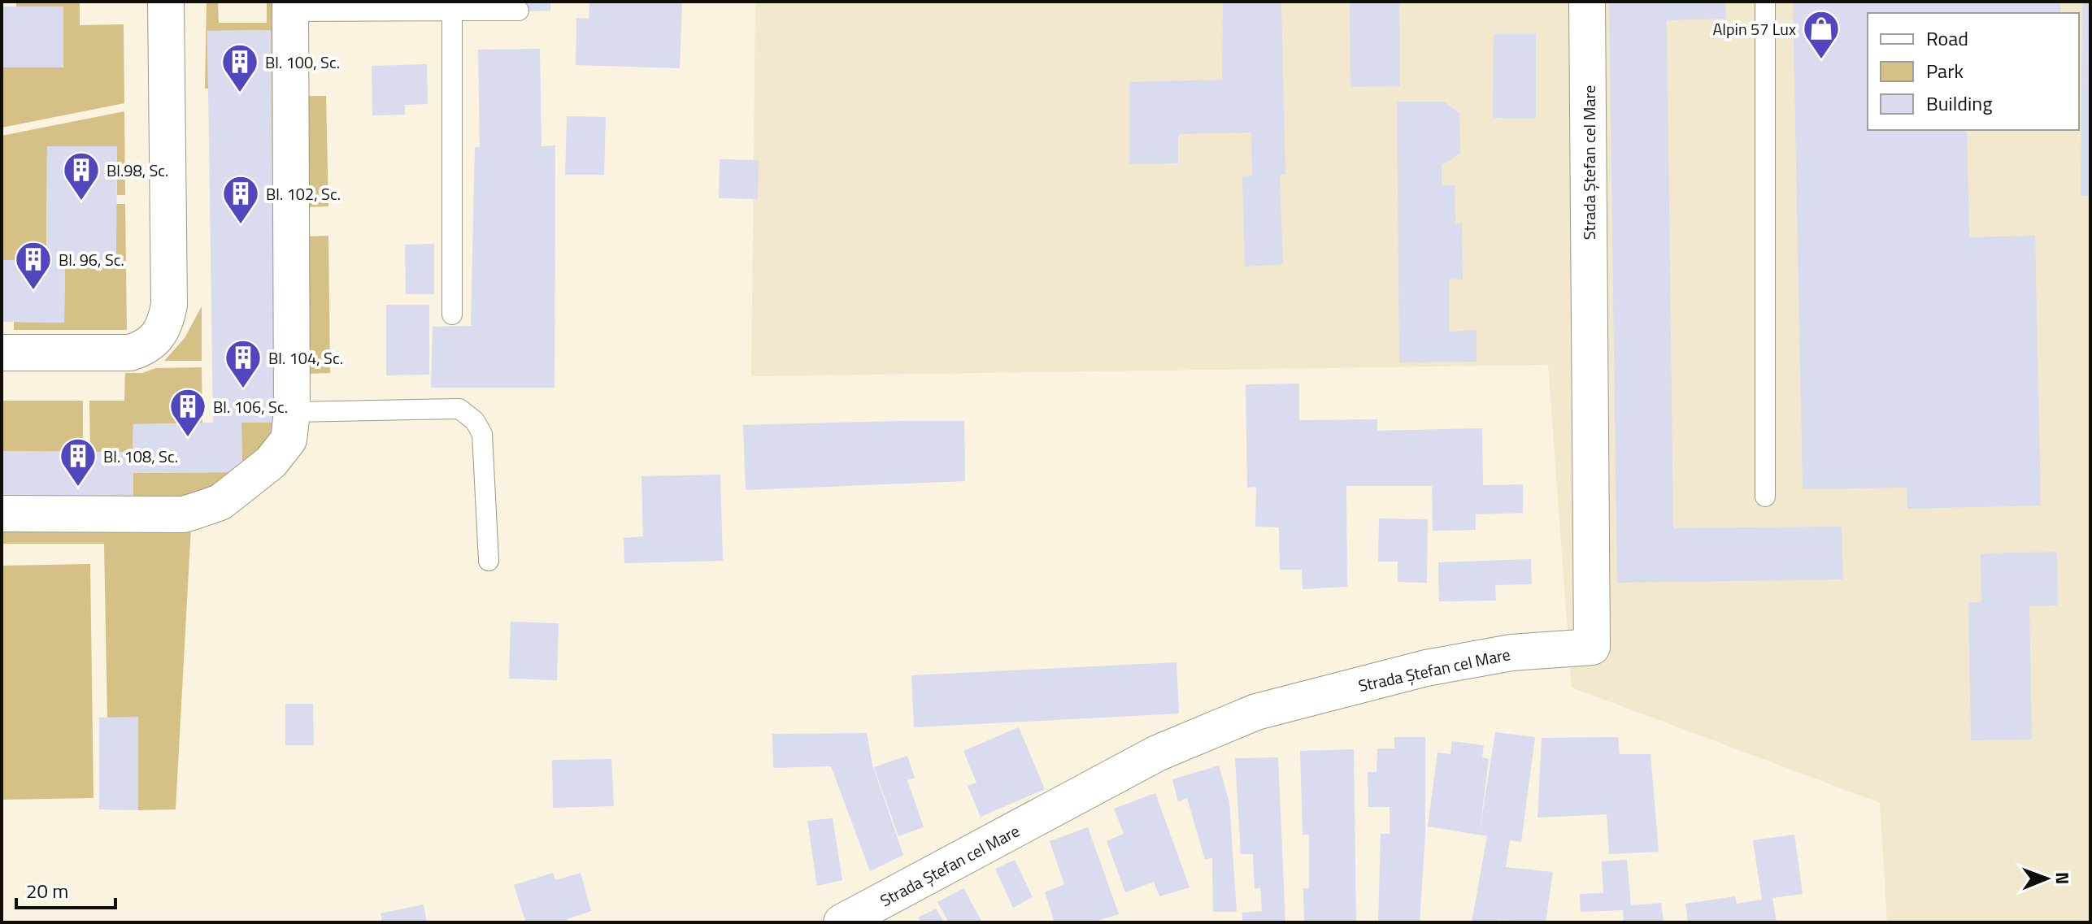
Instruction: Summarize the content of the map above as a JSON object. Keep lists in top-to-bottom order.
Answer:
{
  "streets": {
    "street": ["Strada Ștefan cel Mare"]
  },
  "places": {
    "shop": ["Alpin 57 Lux"],
    "building": [
      "Bl. 100, Sc.",
      "Bl.98, Sc.",
      "Bl. 102, Sc.",
      "Bl. 96, Sc.",
      "Bl. 104, Sc.",
      "Bl. 106, Sc.",
      "Bl. 108, Sc."
    ]
  },
  "legend": ["Road", "Park", "Building"],
  "scale_bar": "20 m",
  "north": "right"
}
